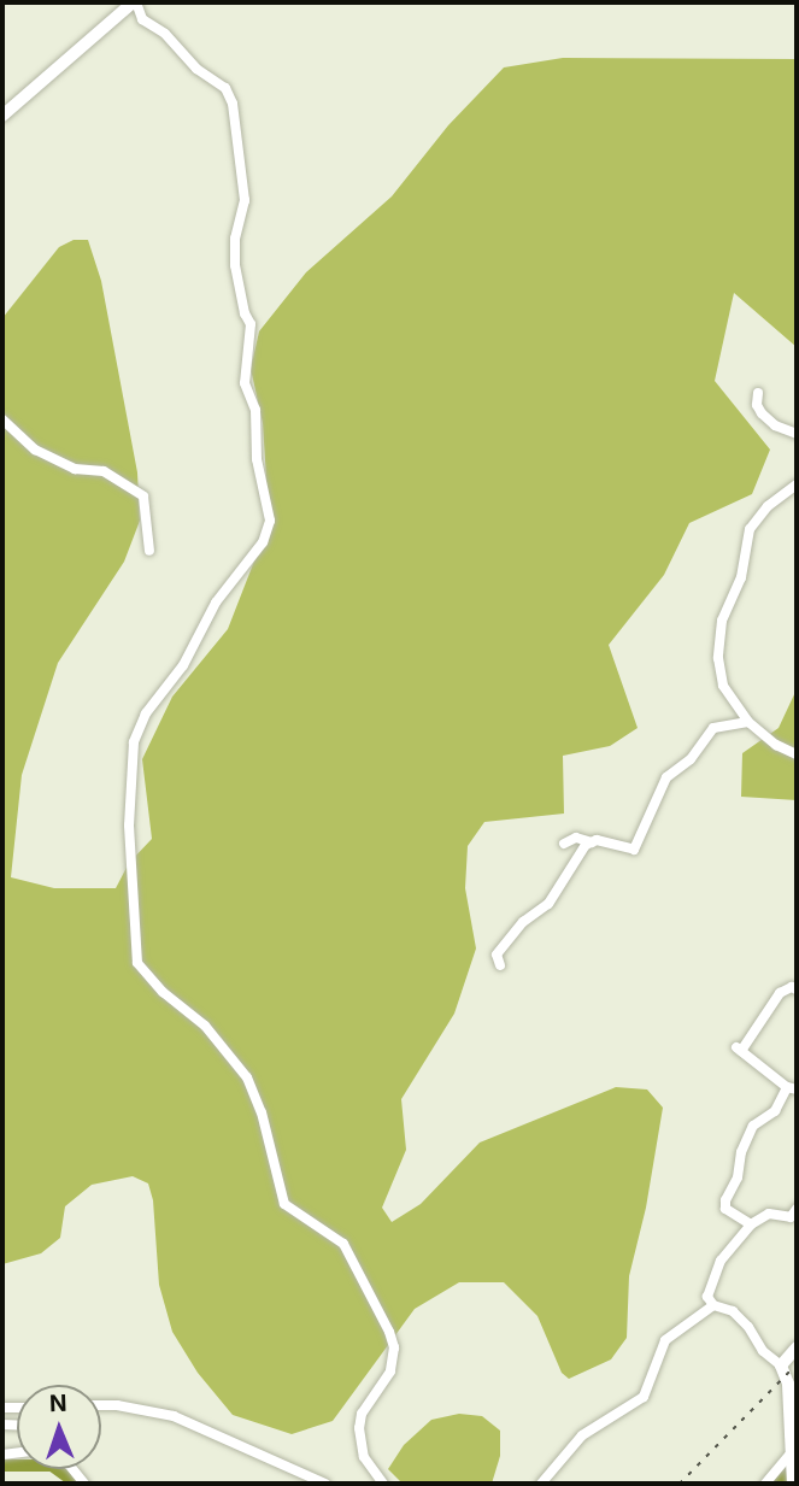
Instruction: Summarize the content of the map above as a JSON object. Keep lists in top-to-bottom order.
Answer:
{
  "north": "top"
}
